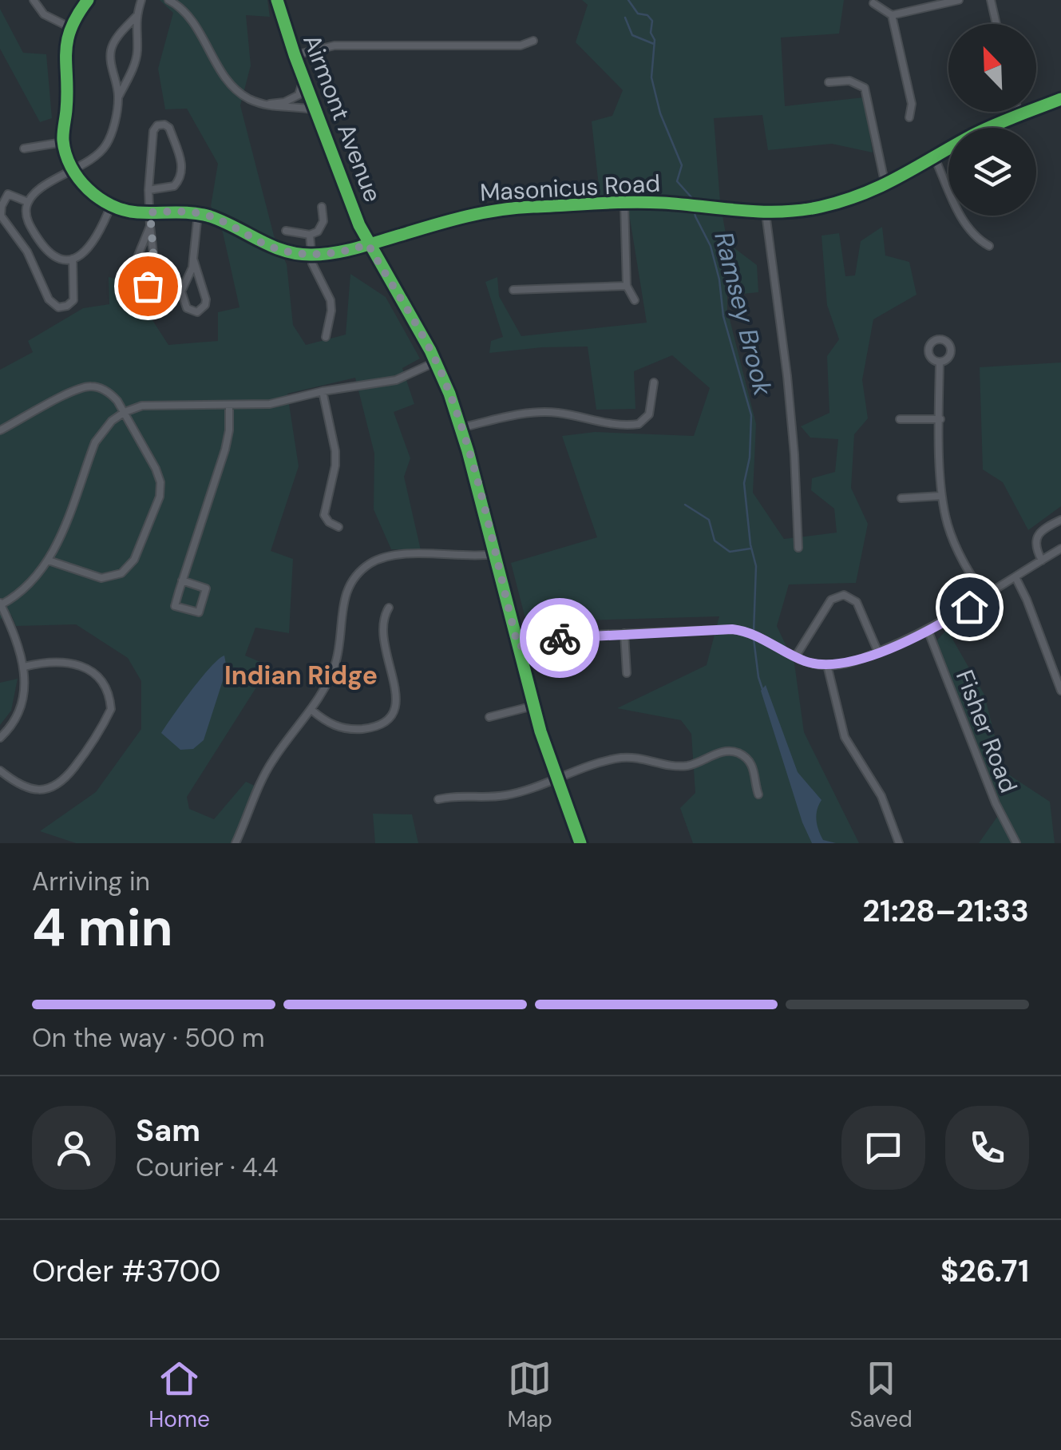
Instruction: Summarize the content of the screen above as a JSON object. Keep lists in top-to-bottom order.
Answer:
{
  "streets": {
    "street": ["Airmont Avenue", "Masonicus Road", "Fisher Road"]
  },
  "crossings": [
    ["Airmont Avenue", "Masonicus Road"]
  ],
  "districts": ["Indian Ridge"],
  "water": ["Ramsey Brook"],
  "north": "top left",
  "page": {
    "heading": ["4 min", "Arriving in", "21:28–21:33"],
    "panel": [
      "Sam",
      "Courier · 4.4",
      "Order #3700",
      "$26.71"
    ],
    "bar": "On the way · 500 m",
    "tabs": ["Home", "Map", "Saved"]
  }
}
